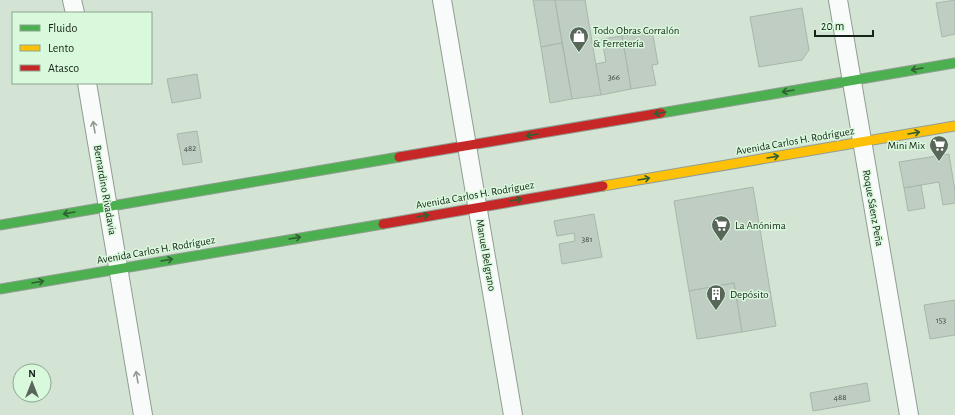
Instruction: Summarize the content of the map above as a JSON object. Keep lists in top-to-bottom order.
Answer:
{
  "streets": {
    "main road": ["Avenida Carlos H. Rodríguez"],
    "street": ["Bernardino Rivadavia", "Roque Sáenz Peña", "Manuel Belgrano"]
  },
  "crossings": [
    ["Avenida Carlos H. Rodríguez", "Bernardino Rivadavia"],
    ["Avenida Carlos H. Rodríguez", "Roque Sáenz Peña"],
    ["Avenida Carlos H. Rodríguez", "Manuel Belgrano"]
  ],
  "one_way": ["Bernardino Rivadavia"],
  "places": {
    "shop": ["Todo Obras Corralón & Ferretería"],
    "supermarket": ["Mini Mix", "La Anónima"],
    "building": ["Depósito"]
  },
  "house_numbers": [
    "366",
    "482",
    "381",
    "153",
    "488"
  ],
  "legend": ["Fluido", "Lento", "Atasco"],
  "scale_bar": "20 m",
  "north": "top"
}
